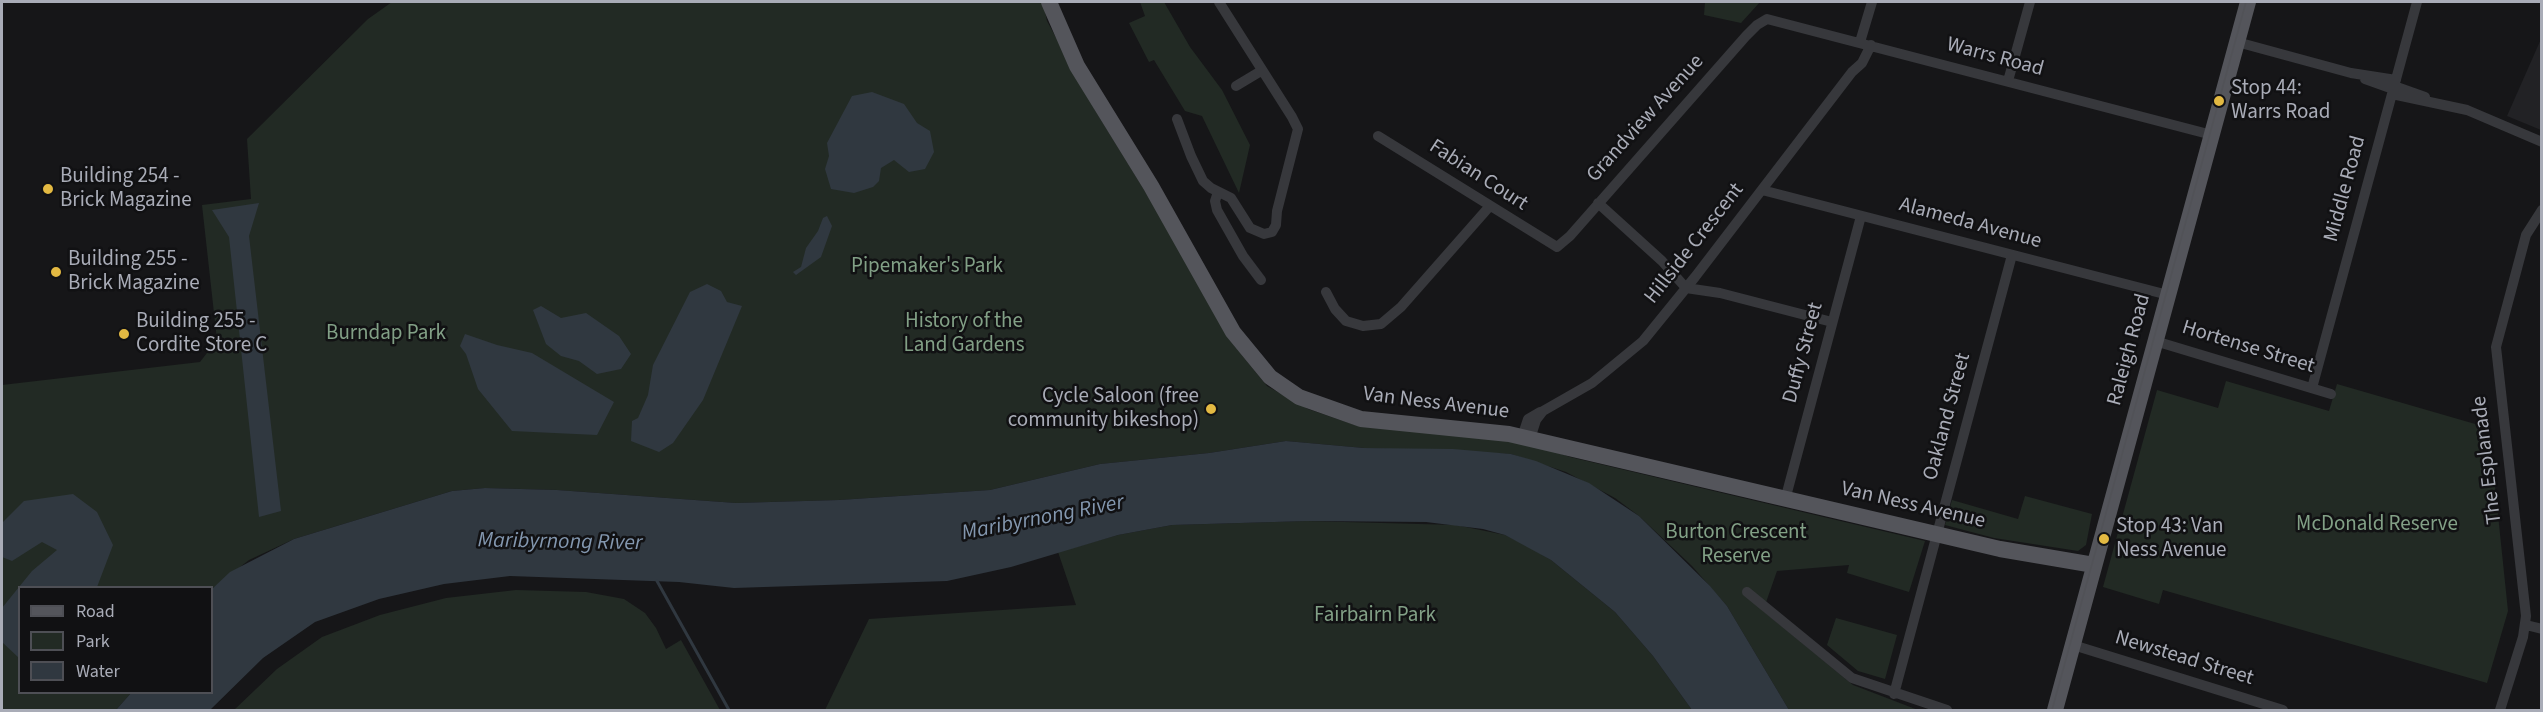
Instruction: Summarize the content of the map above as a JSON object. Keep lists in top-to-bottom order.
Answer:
{
  "streets": {
    "main road": ["Raleigh Road", "Van Ness Avenue"],
    "street": [
      "Warrs Road",
      "Grandview Avenue",
      "Fabian Court",
      "Middle Road",
      "Alameda Avenue",
      "Hillside Crescent",
      "Hortense Street",
      "Duffy Street",
      "Oakland Street",
      "The Esplanade",
      "Newstead Street"
    ]
  },
  "crossings": [
    ["Warrs Road", "Grandview Avenue"],
    ["Warrs Road", "Hillside Crescent"],
    ["Warrs Road", "Raleigh Road"],
    ["Grandview Avenue", "Fabian Court"],
    ["Middle Road", "Hortense Street"],
    ["Alameda Avenue", "Hillside Crescent"],
    ["Alameda Avenue", "Raleigh Road"],
    ["Alameda Avenue", "Duffy Street"],
    ["Alameda Avenue", "Oakland Street"],
    ["Hillside Crescent", "Van Ness Avenue"],
    ["Hortense Street", "Raleigh Road"],
    ["Raleigh Road", "Van Ness Avenue"],
    ["Raleigh Road", "Newstead Street"],
    ["Duffy Street", "Van Ness Avenue"],
    ["Van Ness Avenue", "Oakland Street"]
  ],
  "water": ["Maribyrnong River"],
  "parks": [
    "Pipemaker's Park",
    "History of the Land Gardens",
    "Burndap Park",
    "McDonald Reserve",
    "Burton Crescent Reserve",
    "Fairbairn Park"
  ],
  "places": [
    "Stop 44: Warrs Road",
    "Building 254 - Brick Magazine",
    "Building 255 - Brick Magazine",
    "Building 255 - Cordite Store C",
    "Cycle Saloon (free community bikeshop)",
    "Stop 43: Van Ness Avenue"
  ],
  "legend": ["Road", "Park", "Water"]
}
